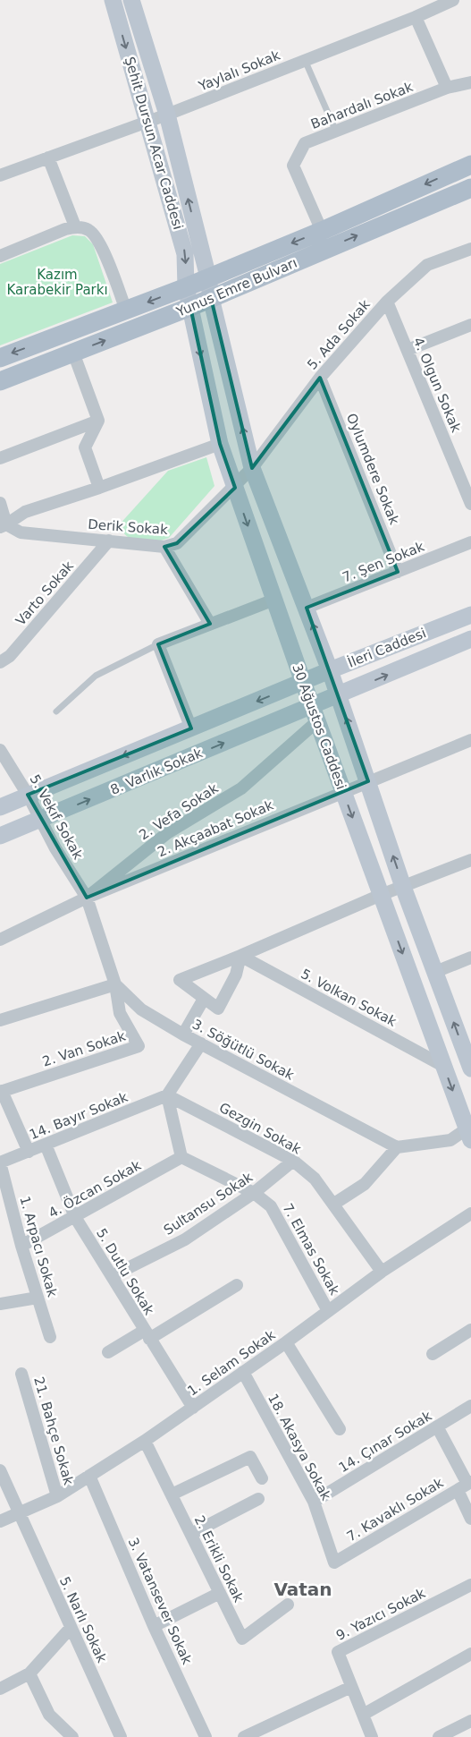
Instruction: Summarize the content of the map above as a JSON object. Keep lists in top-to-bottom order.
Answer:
{
  "streets": {
    "main road": [
      "Şehit Dursun Acar Caddesi",
      "Yunus Emre Bulvarı",
      "İleri Caddesi",
      "30 Ağustos Caddesi",
      "8. Varlık Sokak"
    ],
    "street": [
      "Yaylalı Sokak",
      "Bahardalı Sokak",
      "5. Ada Sokak",
      "4. Olgun Sokak",
      "Oylumdere Sokak",
      "Derik Sokak",
      "7. Şen Sokak",
      "Varto Sokak",
      "2. Vefa Sokak",
      "5. Vekıf Sokak",
      "2. Akçaabat Sokak",
      "5. Volkan Sokak",
      "2. Van Sokak",
      "3. Söğütlü Sokak",
      "14. Bayır Sokak",
      "Gezgin Sokak",
      "4. Özcan Sokak",
      "Sultansu Sokak",
      "1. Arpacı Sokak",
      "7. Elmas Sokak",
      "5. Dutlu Sokak",
      "1. Selam Sokak",
      "21. Bahçe Sokak",
      "14. Çınar Sokak",
      "18. Akasya Sokak",
      "7. Kavaklı Sokak",
      "2. Erikli Sokak",
      "3. Vatansever Sokak",
      "9. Yazıcı Sokak",
      "5. Narlı Sokak"
    ]
  },
  "crossings": [
    ["Yaylalı Sokak", "Şehit Dursun Acar Caddesi"],
    ["Bahardalı Sokak", "Yunus Emre Bulvarı"],
    ["Şehit Dursun Acar Caddesi", "Yunus Emre Bulvarı"],
    ["Şehit Dursun Acar Caddesi", "30 Ağustos Caddesi"],
    ["Yunus Emre Bulvarı", "30 Ağustos Caddesi"],
    ["5. Ada Sokak", "4. Olgun Sokak"],
    ["5. Ada Sokak", "Oylumdere Sokak"],
    ["5. Ada Sokak", "Derik Sokak"],
    ["5. Ada Sokak", "30 Ağustos Caddesi"],
    ["Oylumdere Sokak", "7. Şen Sokak"],
    ["Derik Sokak", "Varto Sokak"],
    ["Derik Sokak", "30 Ağustos Caddesi"],
    ["7. Şen Sokak", "30 Ağustos Caddesi"],
    ["İleri Caddesi", "30 Ağustos Caddesi"],
    ["İleri Caddesi", "8. Varlık Sokak"],
    ["İleri Caddesi", "2. Vefa Sokak"],
    ["30 Ağustos Caddesi", "8. Varlık Sokak"],
    ["30 Ağustos Caddesi", "2. Vefa Sokak"],
    ["30 Ağustos Caddesi", "2. Akçaabat Sokak"],
    ["30 Ağustos Caddesi", "5. Volkan Sokak"],
    ["8. Varlık Sokak", "2. Vefa Sokak"],
    ["8. Varlık Sokak", "5. Vekıf Sokak"],
    ["2. Vefa Sokak", "5. Vekıf Sokak"],
    ["2. Vefa Sokak", "2. Akçaabat Sokak"],
    ["2. Vefa Sokak", "3. Söğütlü Sokak"],
    ["5. Vekıf Sokak", "2. Akçaabat Sokak"],
    ["5. Vekıf Sokak", "3. Söğütlü Sokak"],
    ["2. Akçaabat Sokak", "3. Söğütlü Sokak"],
    ["2. Van Sokak", "3. Söğütlü Sokak"],
    ["14. Bayır Sokak", "Gezgin Sokak"],
    ["14. Bayır Sokak", "1. Arpacı Sokak"],
    ["14. Bayır Sokak", "5. Dutlu Sokak"],
    ["Gezgin Sokak", "Sultansu Sokak"],
    ["Gezgin Sokak", "1. Selam Sokak"],
    ["4. Özcan Sokak", "1. Arpacı Sokak"],
    ["4. Özcan Sokak", "7. Elmas Sokak"],
    ["4. Özcan Sokak", "5. Dutlu Sokak"],
    ["Sultansu Sokak", "7. Elmas Sokak"],
    ["Sultansu Sokak", "5. Dutlu Sokak"],
    ["7. Elmas Sokak", "1. Selam Sokak"],
    ["5. Dutlu Sokak", "1. Selam Sokak"],
    ["1. Selam Sokak", "21. Bahçe Sokak"],
    ["1. Selam Sokak", "18. Akasya Sokak"],
    ["1. Selam Sokak", "2. Erikli Sokak"],
    ["1. Selam Sokak", "3. Vatansever Sokak"],
    ["1. Selam Sokak", "5. Narlı Sokak"],
    ["14. Çınar Sokak", "18. Akasya Sokak"],
    ["18. Akasya Sokak", "7. Kavaklı Sokak"]
  ],
  "districts": ["Vatan"],
  "parks": ["Kazım Karabekir Parkı"]
}
